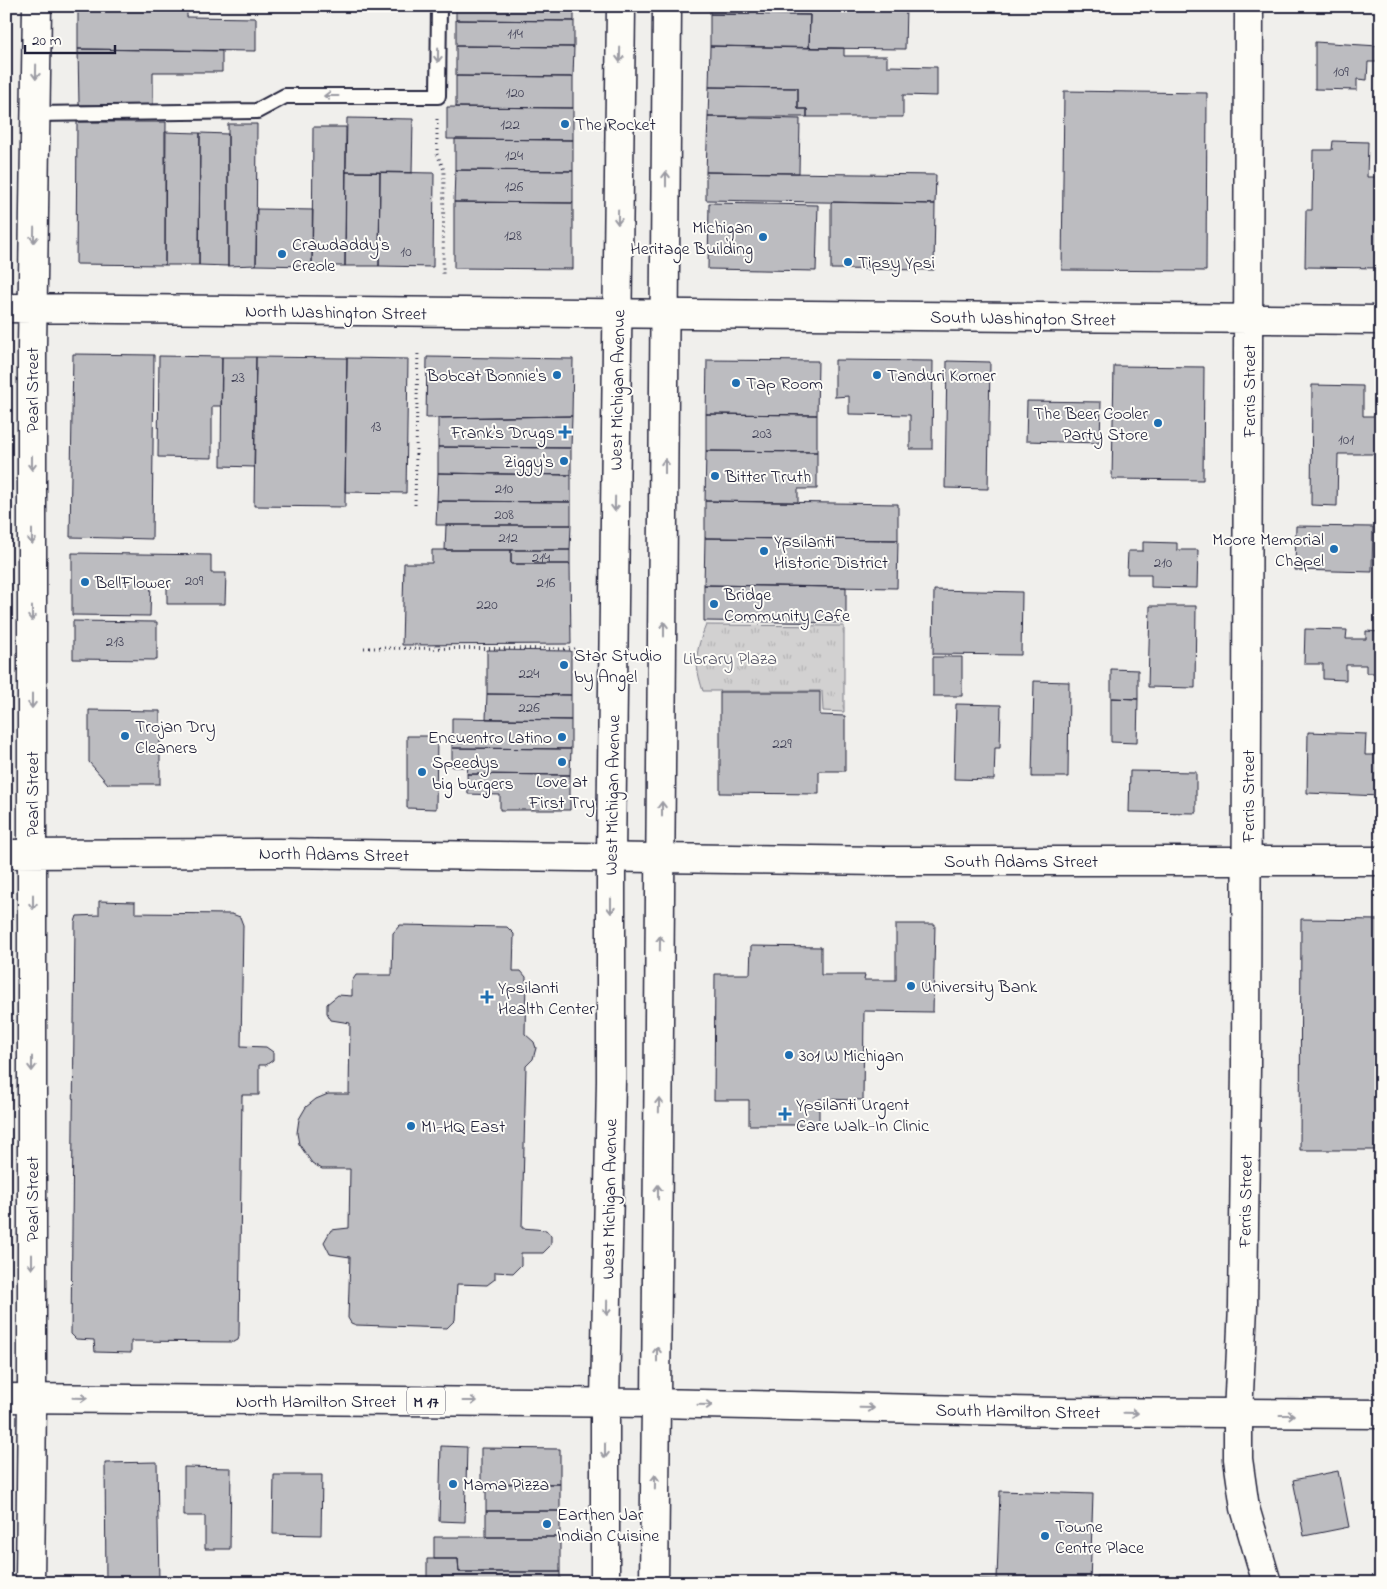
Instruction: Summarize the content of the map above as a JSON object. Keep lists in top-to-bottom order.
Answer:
{
  "streets": {
    "street": [
      "North Washington Street",
      "South Washington Street",
      "Pearl Street",
      "West Michigan Avenue",
      "Ferris Street",
      "North Adams Street",
      "South Adams Street",
      "North Hamilton Street",
      "M 17",
      "South Hamilton Street"
    ]
  },
  "crossings": [
    ["North Washington Street", "South Washington Street"],
    ["North Washington Street", "Pearl Street"],
    ["North Washington Street", "West Michigan Avenue"],
    ["South Washington Street", "Ferris Street"],
    ["Pearl Street", "North Adams Street"],
    ["Pearl Street", "North Hamilton Street"],
    ["West Michigan Avenue", "North Adams Street"],
    ["West Michigan Avenue", "North Hamilton Street"],
    ["Ferris Street", "South Adams Street"],
    ["Ferris Street", "South Hamilton Street"],
    ["North Adams Street", "South Adams Street"],
    ["North Hamilton Street", "South Hamilton Street"]
  ],
  "one_way": ["Pearl Street", "North Hamilton Street", "South Hamilton Street"],
  "parks": ["Library Plaza"],
  "places": {
    "other": [
      "The Rocket",
      "Michigan Heritage Building",
      "Crawdaddy's Creole",
      "Tipsy Ypsi",
      "Bobcat Bonnie's",
      "Tanduri Korner",
      "Tap Room",
      "The Beer Cooler Party Store",
      "Ziggy's",
      "Bitter Truth",
      "Moore Memorial Chapel",
      "Ypsilanti Historic District",
      "BellFlower",
      "Bridge Community Cafe",
      "Star Studio by Angel",
      "Trojan Dry Cleaners",
      "Encuentro Latino",
      "Love at First Try",
      "Speedys big burgers",
      "University Bank",
      "301 W Michigan",
      "MI-HQ East",
      "Mama Pizza",
      "Earthen Jar Indian Cuisine",
      "Towne Centre Place"
    ],
    "health": ["Frank's Drugs", "Ypsilanti Health Center", "Ypsilanti Urgent Care Walk-In Clinic"]
  },
  "house_numbers": [
    "114",
    "109",
    "120",
    "122",
    "124",
    "126",
    "128",
    "10",
    "23",
    "13",
    "203",
    "101",
    "210",
    "208",
    "212",
    "214",
    "210",
    "209",
    "216",
    "220",
    "213",
    "224",
    "226",
    "229"
  ],
  "scale_bar": "20 m"
}
